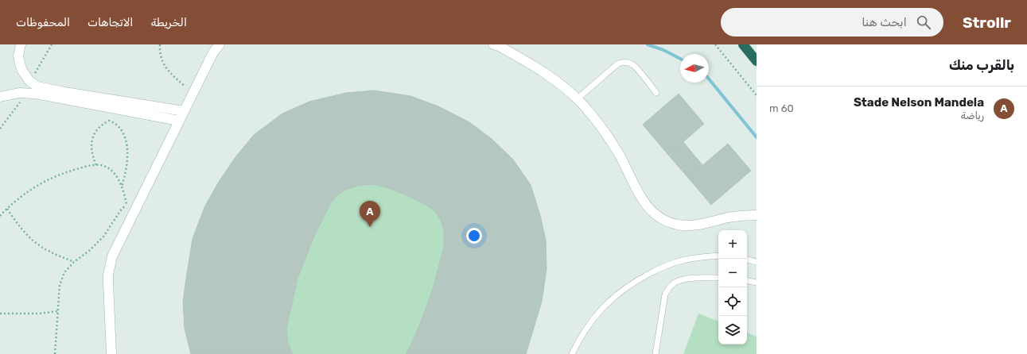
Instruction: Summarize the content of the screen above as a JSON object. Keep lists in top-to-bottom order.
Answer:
{
  "north": "left",
  "page": {
    "header": "Strollr",
    "search": "ابحث هنا",
    "nav": ["الخريطة", "الاتجاهات", "المحفوظات"],
    "heading": "بالقرب منك",
    "list": [
      {
        "mark": "A",
        "name": "Stade Nelson Mandela",
        "note": "رياضة",
        "value": "60 m"
      }
    ],
    "pins": "A",
    "map_buttons": ["+", "−"]
  }
}
